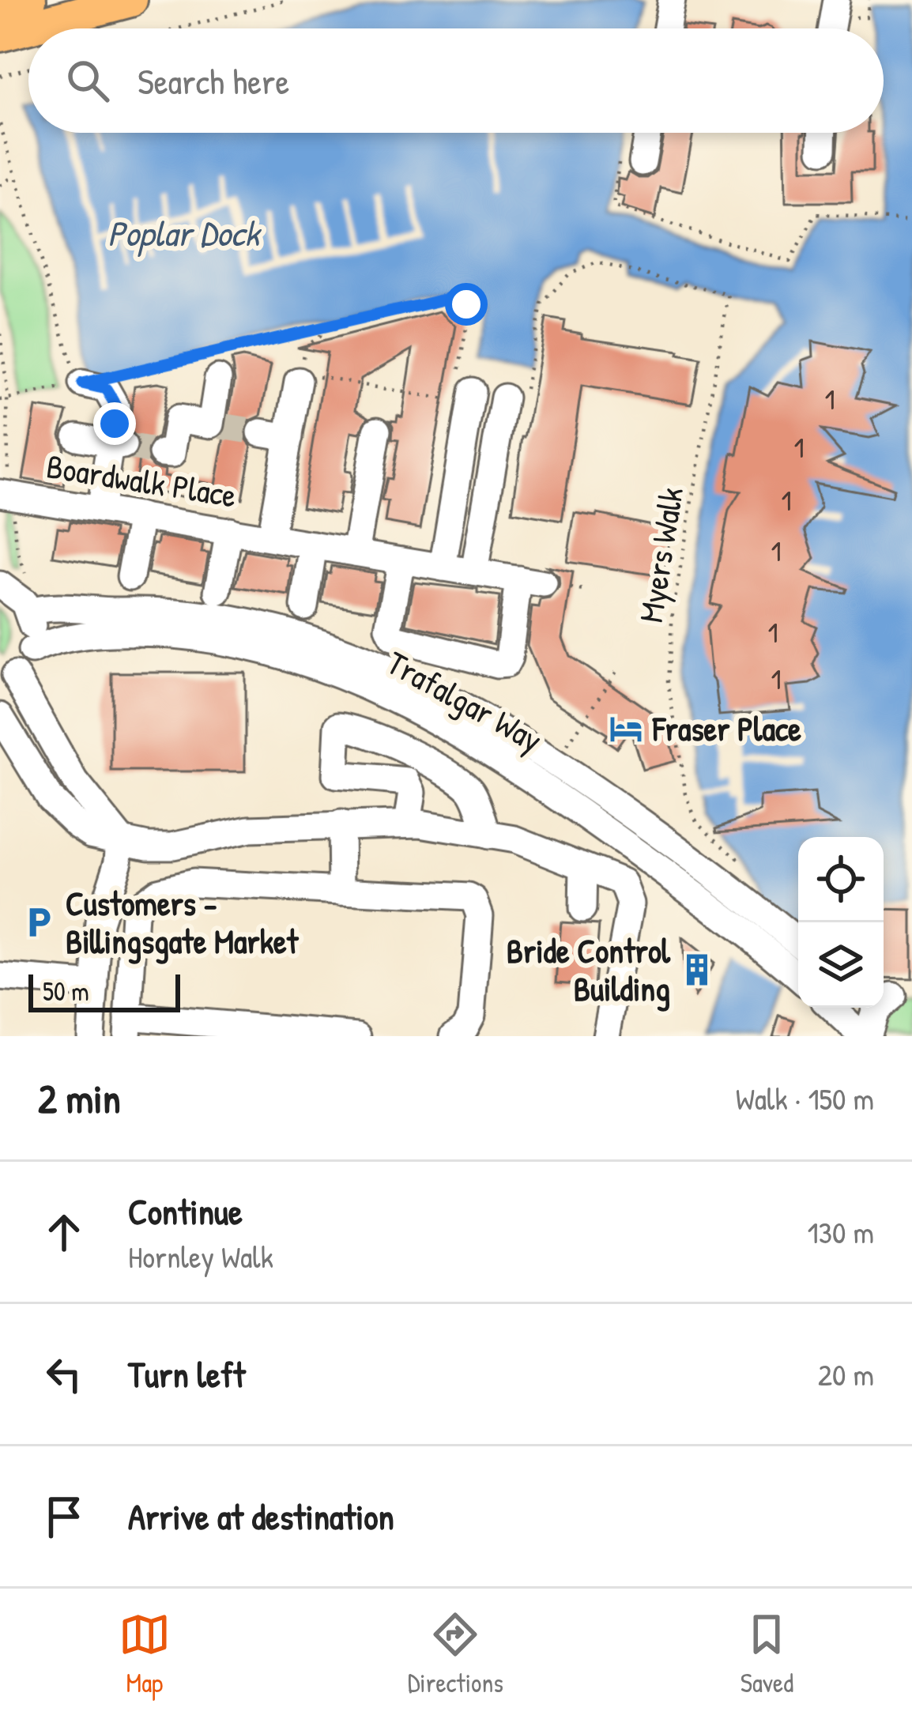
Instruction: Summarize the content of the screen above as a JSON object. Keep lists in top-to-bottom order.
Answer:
{
  "streets": {
    "street": ["Boardwalk Place", "Trafalgar Way"],
    "path": ["Myers Walk"]
  },
  "crossings": [
    ["Myers Walk", "Trafalgar Way"]
  ],
  "water": ["Poplar Dock"],
  "places": {
    "hotel": ["Fraser Place"],
    "parking": ["Customers - Billingsgate Market"],
    "building": ["Bride Control Building"]
  },
  "house_numbers": [
    "1",
    "1",
    "1",
    "1",
    "1",
    "1"
  ],
  "scale_bar": "50 m",
  "page": {
    "search": "Search here",
    "scale": "50 m",
    "heading": ["2 min", "Walk · 150 m"],
    "list": [
      ["Continue", "Hornley Walk", "130 m"],
      ["Turn left", "20 m"],
      "Arrive at destination"
    ],
    "nav": ["Map", "Directions", "Saved"]
  }
}
